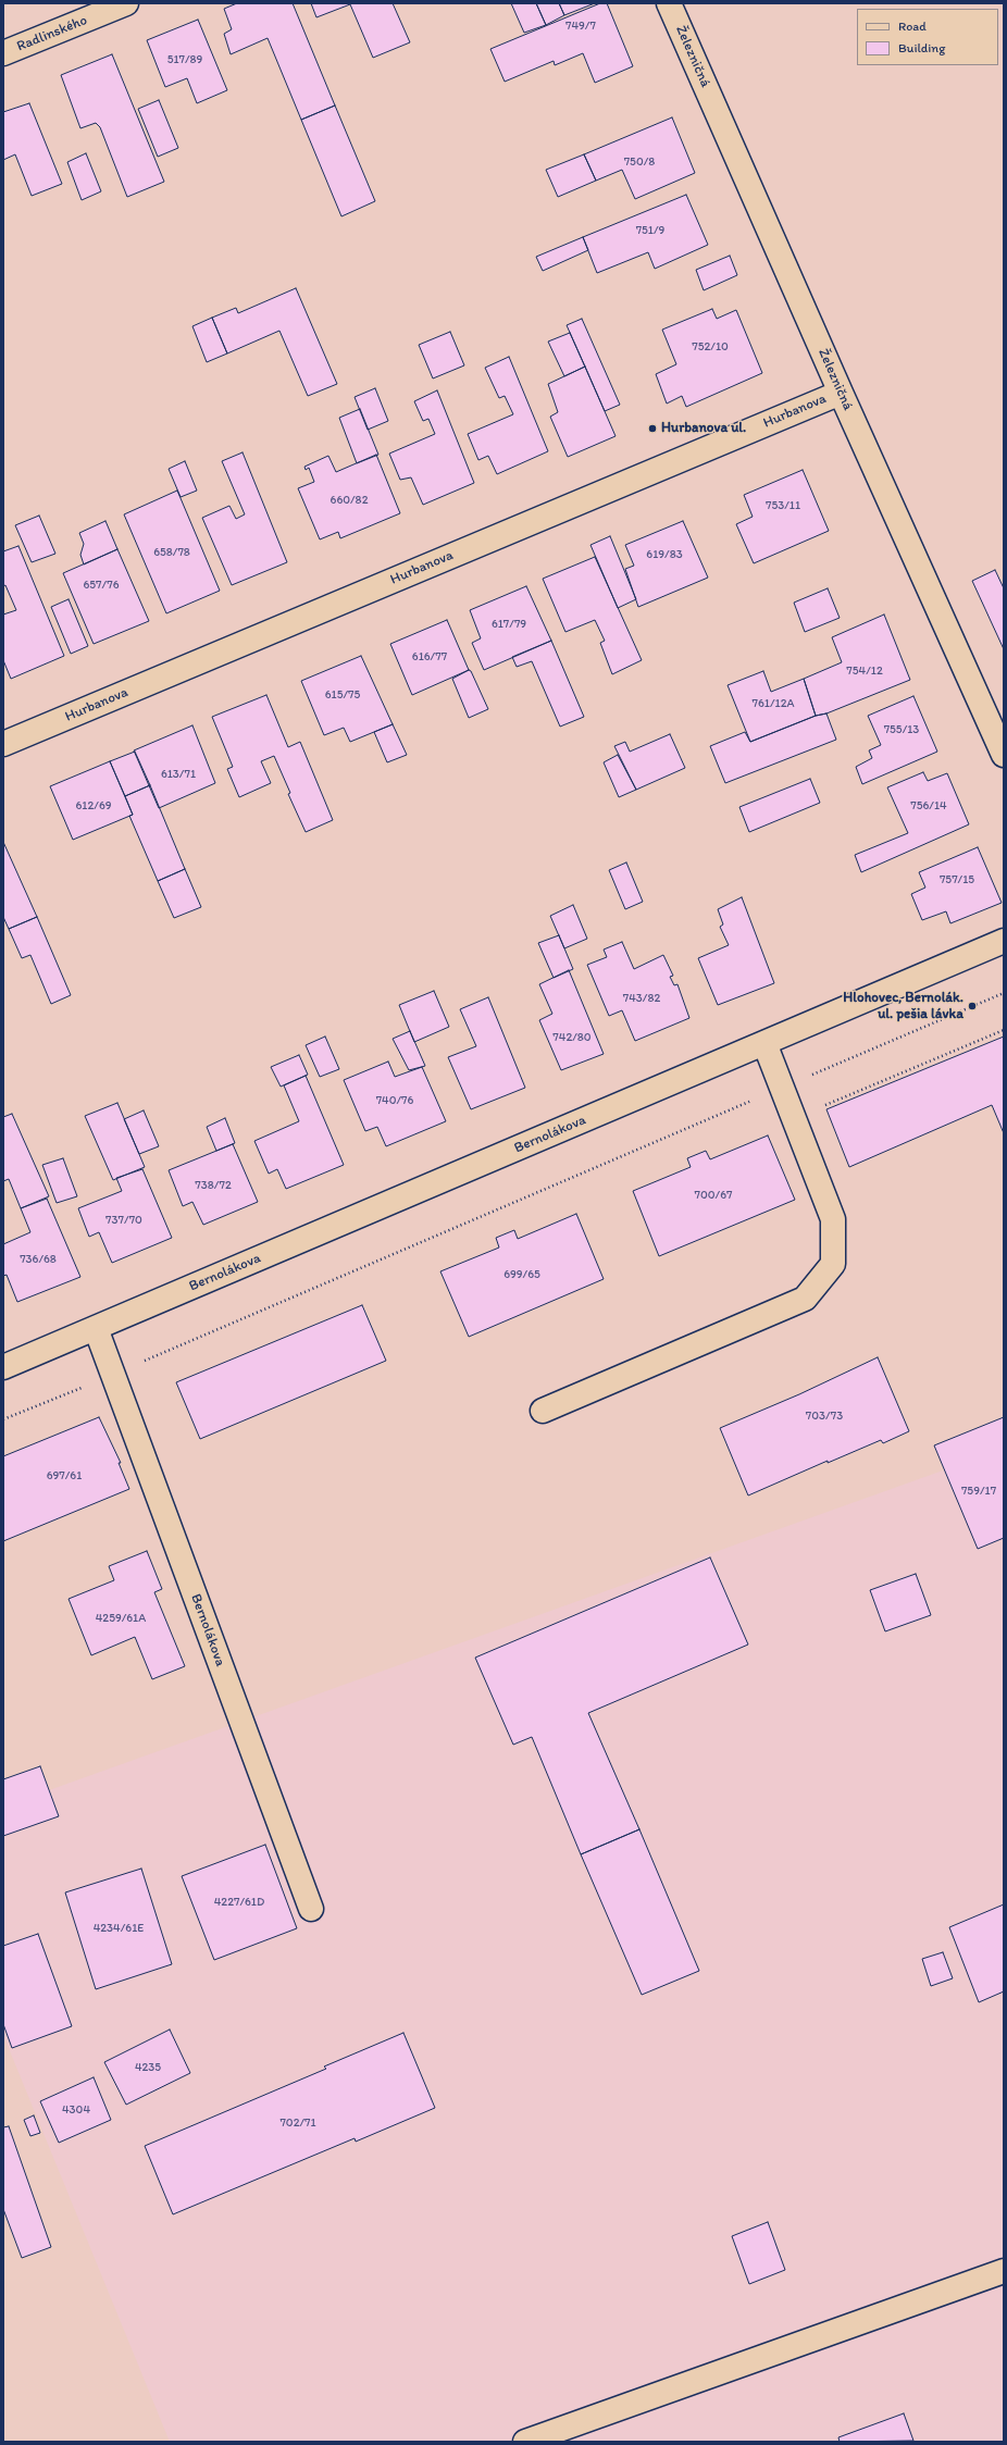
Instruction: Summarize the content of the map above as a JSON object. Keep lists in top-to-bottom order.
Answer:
{
  "streets": {
    "street": [
      "Radlinského",
      "Železničná",
      "Hurbanova",
      "Bernolákova"
    ]
  },
  "crossings": [
    ["Železničná", "Hurbanova"]
  ],
  "places": ["Hurbanova ul.", "Hlohovec, Bernolák. ul. pešia lávka"],
  "house_numbers": [
    "749/7",
    "517/89",
    "750/8",
    "751/9",
    "752/10",
    "660/82",
    "753/11",
    "658/78",
    "619/83",
    "657/76",
    "617/79",
    "616/77",
    "754/12",
    "615/75",
    "761/12A",
    "755/13",
    "613/71",
    "612/69",
    "756/14",
    "757/15",
    "743/82",
    "742/80",
    "740/76",
    "738/72",
    "700/67",
    "737/70",
    "736/68",
    "699/65",
    "703/73",
    "697/61",
    "759/17",
    "4259/61A",
    "4227/61D",
    "4234/61E",
    "4235",
    "4304",
    "702/71"
  ],
  "legend": ["Road", "Building"]
}
